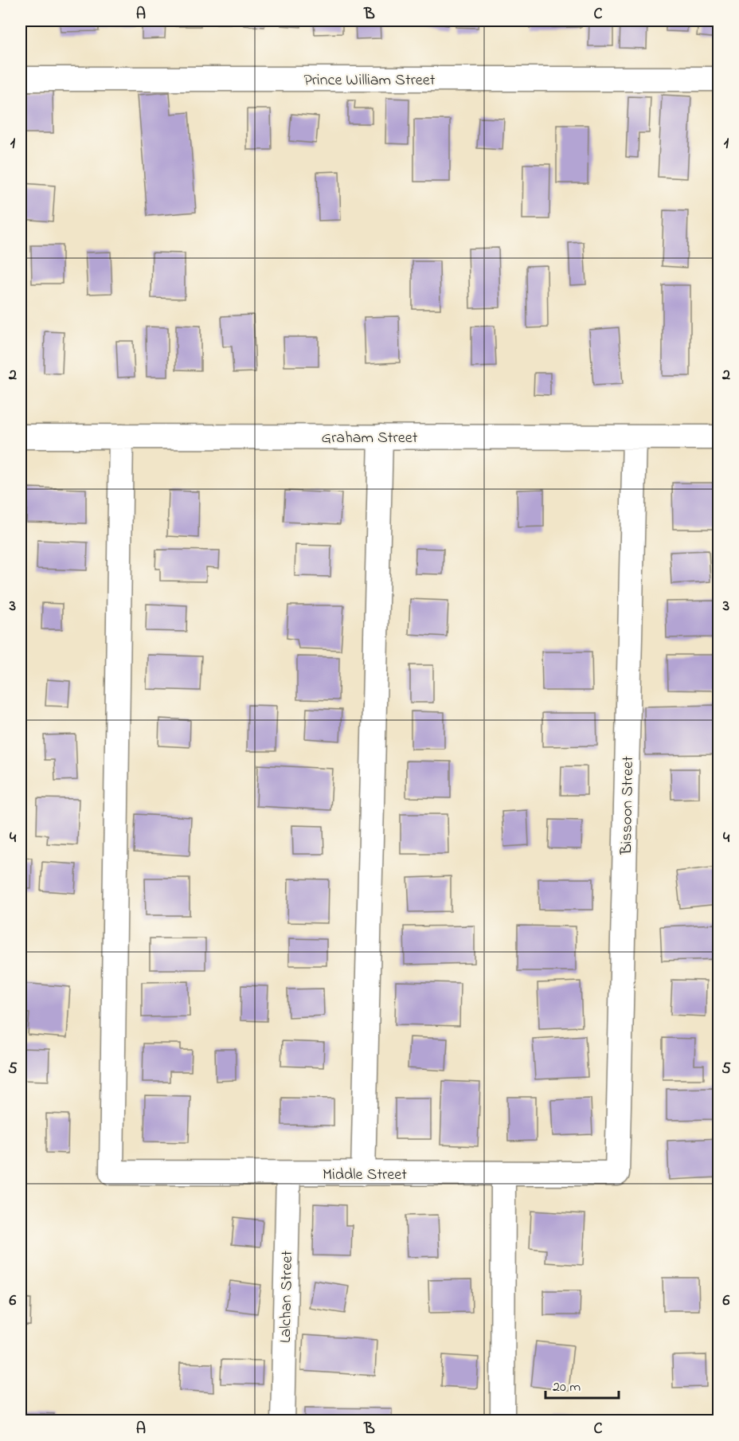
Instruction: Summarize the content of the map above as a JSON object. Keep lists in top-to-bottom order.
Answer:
{
  "streets": {
    "street": [
      "Prince William Street",
      "Graham Street",
      "Bissoon Street",
      "Middle Street",
      "Lalchan Street"
    ]
  },
  "crossings": [
    ["Graham Street", "Bissoon Street"],
    ["Graham Street", "Middle Street"],
    ["Bissoon Street", "Middle Street"],
    ["Middle Street", "Lalchan Street"]
  ],
  "scale_bar": "20 m",
  "grid": {
    "columns": ["A", "B", "C"],
    "rows": [
      "1",
      "2",
      "3",
      "4",
      "5",
      "6"
    ]
  }
}
